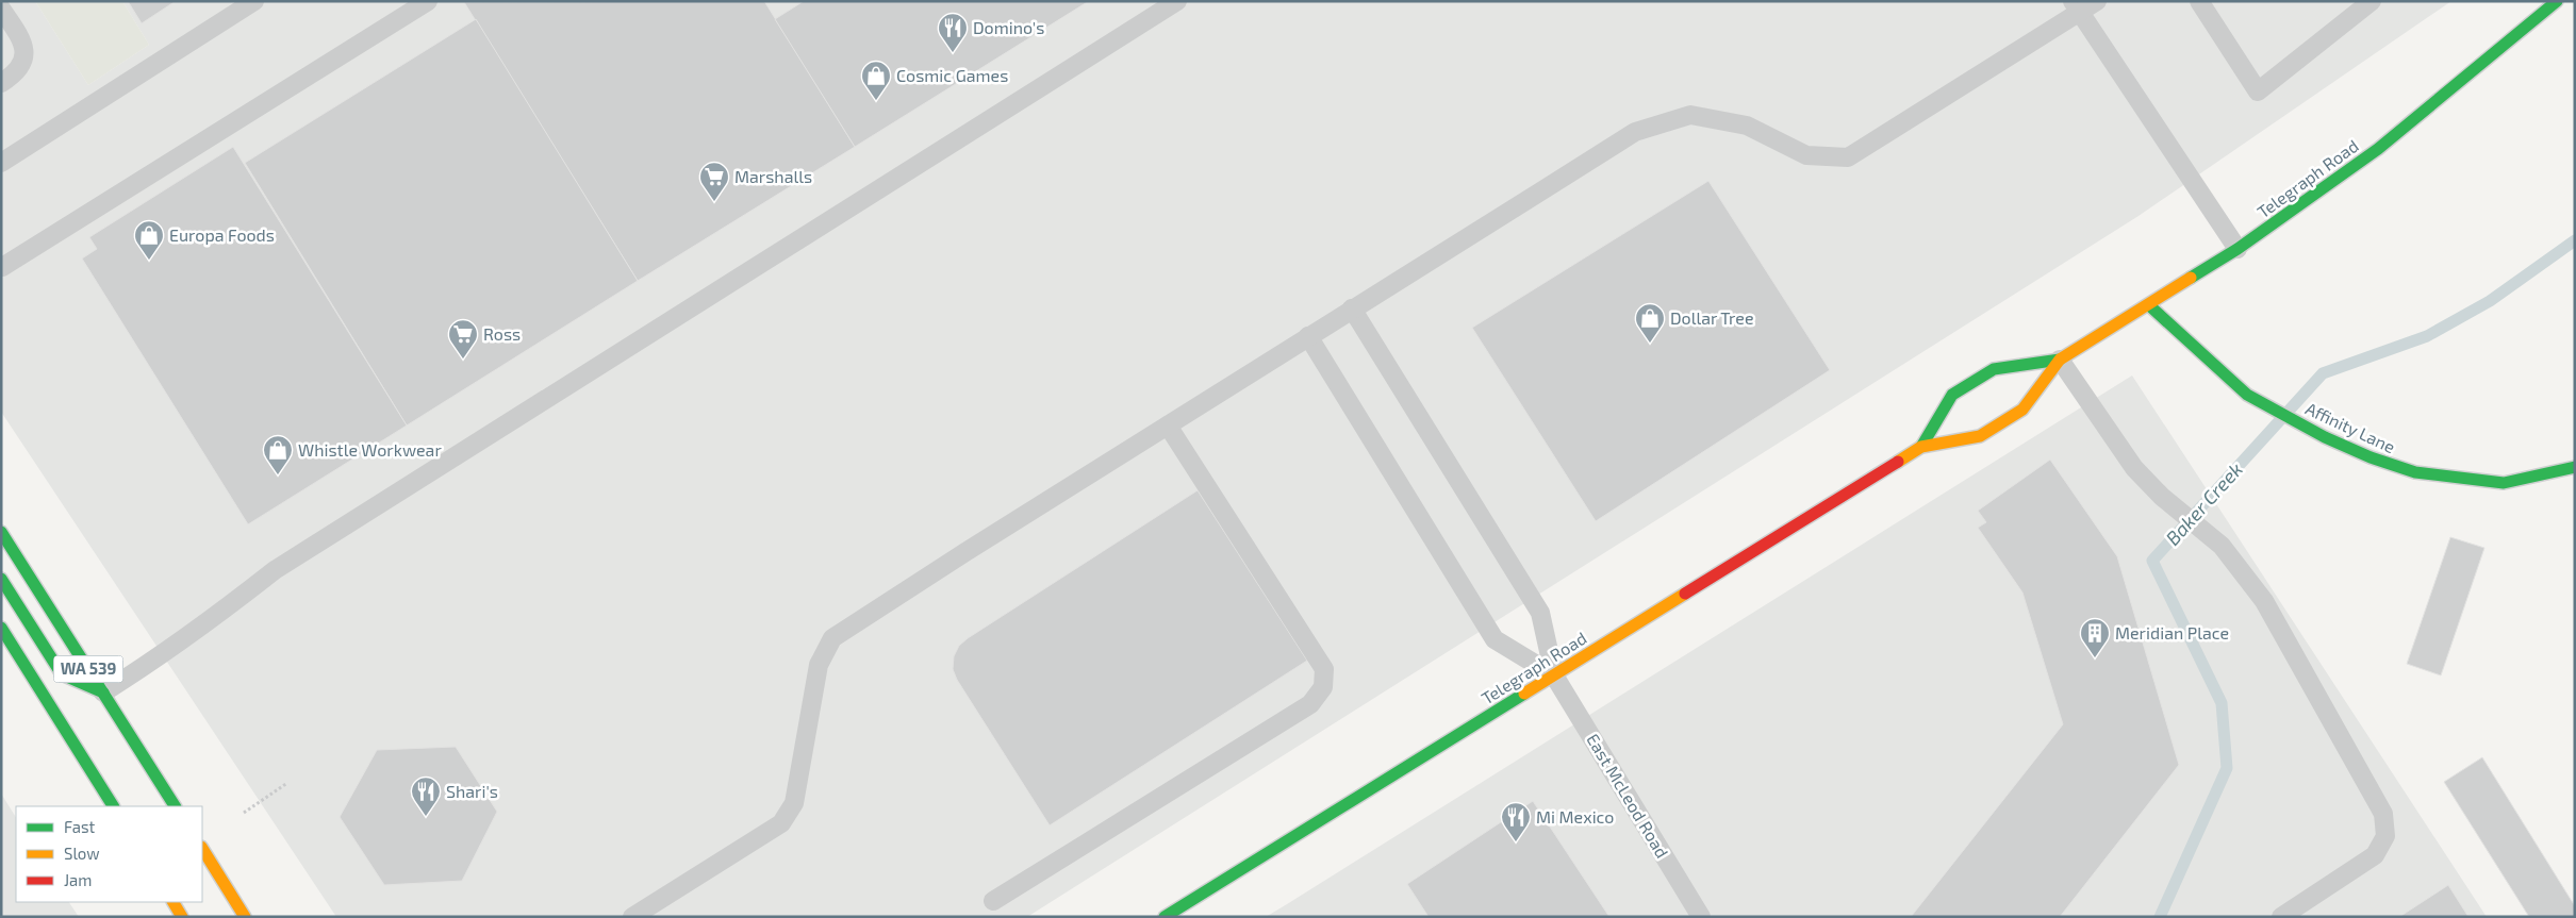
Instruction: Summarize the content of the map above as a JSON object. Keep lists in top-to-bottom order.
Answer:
{
  "streets": {
    "main road": ["Telegraph Road", "Affinity Lane", "WA 539"],
    "lane": ["East McLeod Road"]
  },
  "crossings": [
    ["Telegraph Road", "Affinity Lane"],
    ["Telegraph Road", "East McLeod Road"]
  ],
  "water": ["Baker Creek"],
  "places": {
    "restaurant": ["Domino's", "Shari's", "Mi Mexico"],
    "shop": [
      "Cosmic Games",
      "Europa Foods",
      "Dollar Tree",
      "Whistle Workwear"
    ],
    "supermarket": ["Marshalls", "Ross"],
    "building": ["Meridian Place"]
  },
  "legend": ["Fast", "Slow", "Jam"]
}
